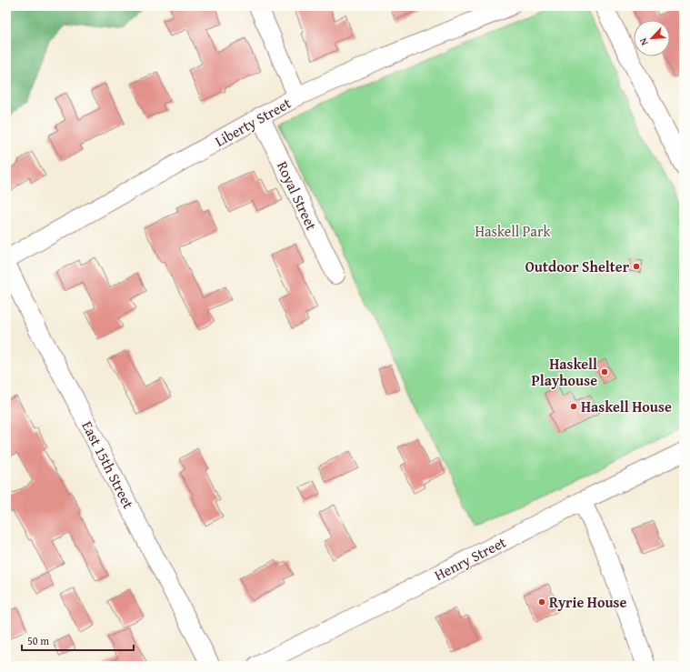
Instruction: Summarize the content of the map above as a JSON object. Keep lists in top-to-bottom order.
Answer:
{
  "streets": {
    "street": [
      "Liberty Street",
      "Royal Street",
      "East 15th Street",
      "Henry Street"
    ]
  },
  "crossings": [
    ["Liberty Street", "Royal Street"]
  ],
  "parks": ["Haskell Park"],
  "places": [
    "Outdoor Shelter",
    "Haskell Playhouse",
    "Haskell House",
    "Ryrie House"
  ],
  "scale_bar": "50 m",
  "north": "bottom left"
}
